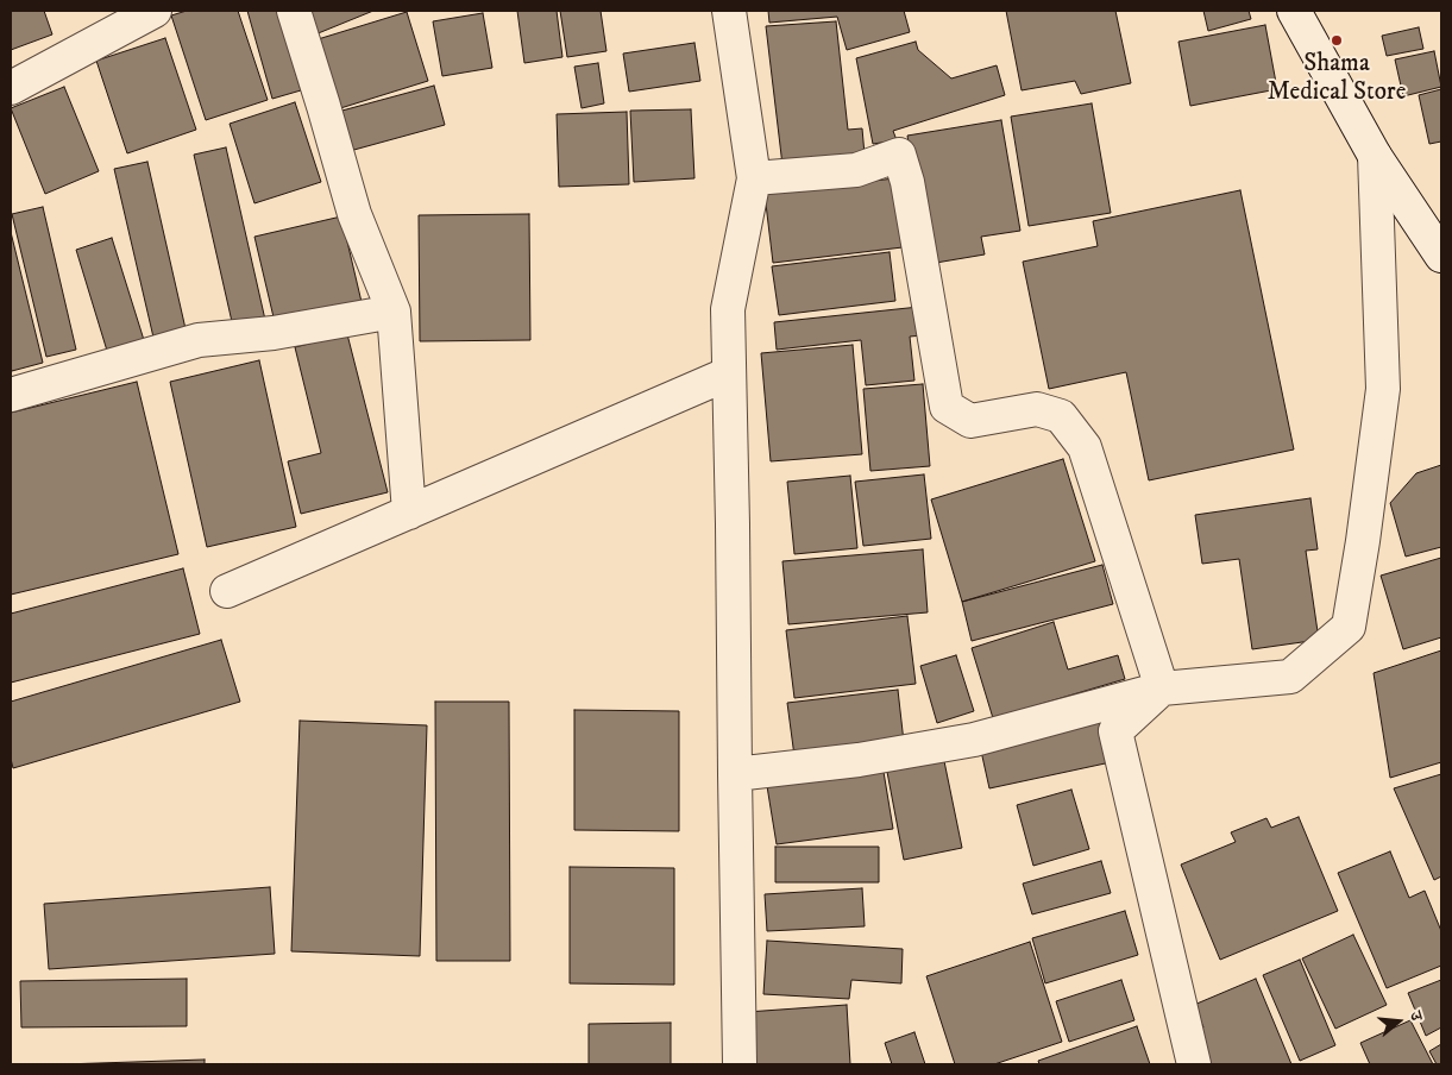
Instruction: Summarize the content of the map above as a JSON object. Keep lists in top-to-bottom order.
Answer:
{
  "places": ["Shama Medical Store"],
  "north": "right"
}
